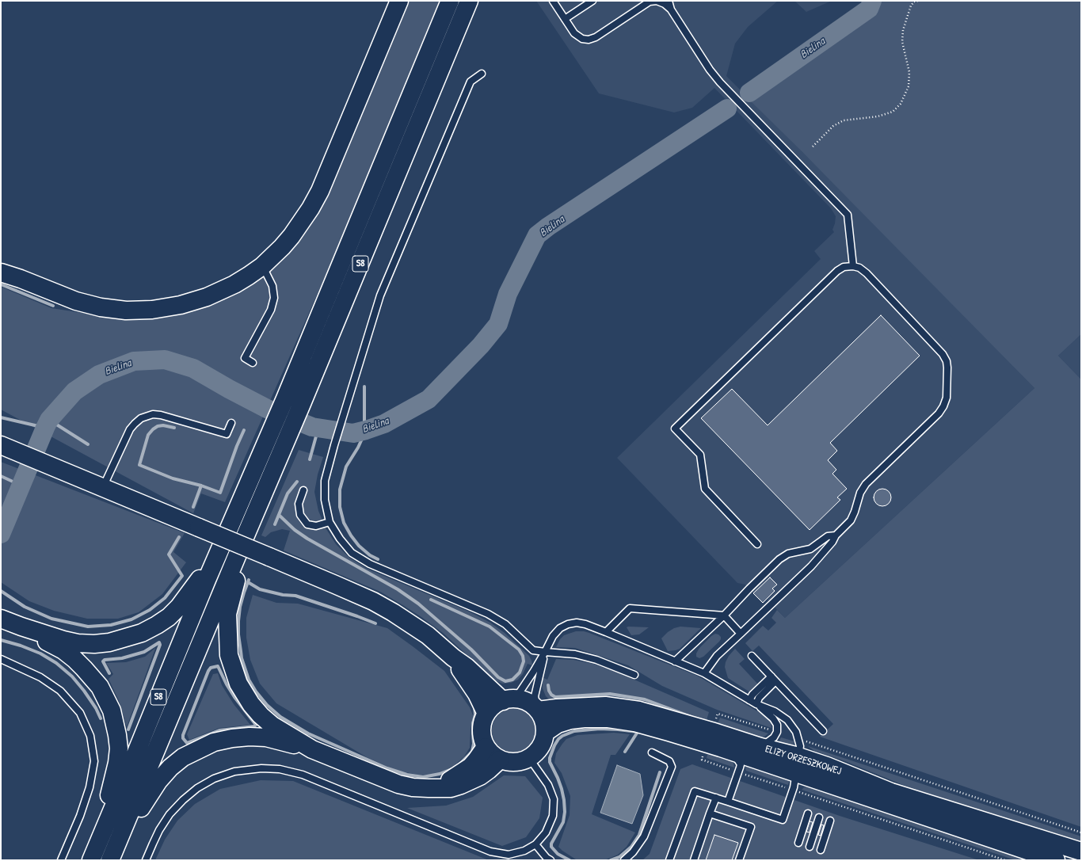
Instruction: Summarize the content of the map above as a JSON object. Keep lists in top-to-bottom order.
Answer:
{
  "streets": {
    "main road": ["S8", "ELIZY ORZESZKOWEJ"]
  },
  "water": ["Bielina"]
}
